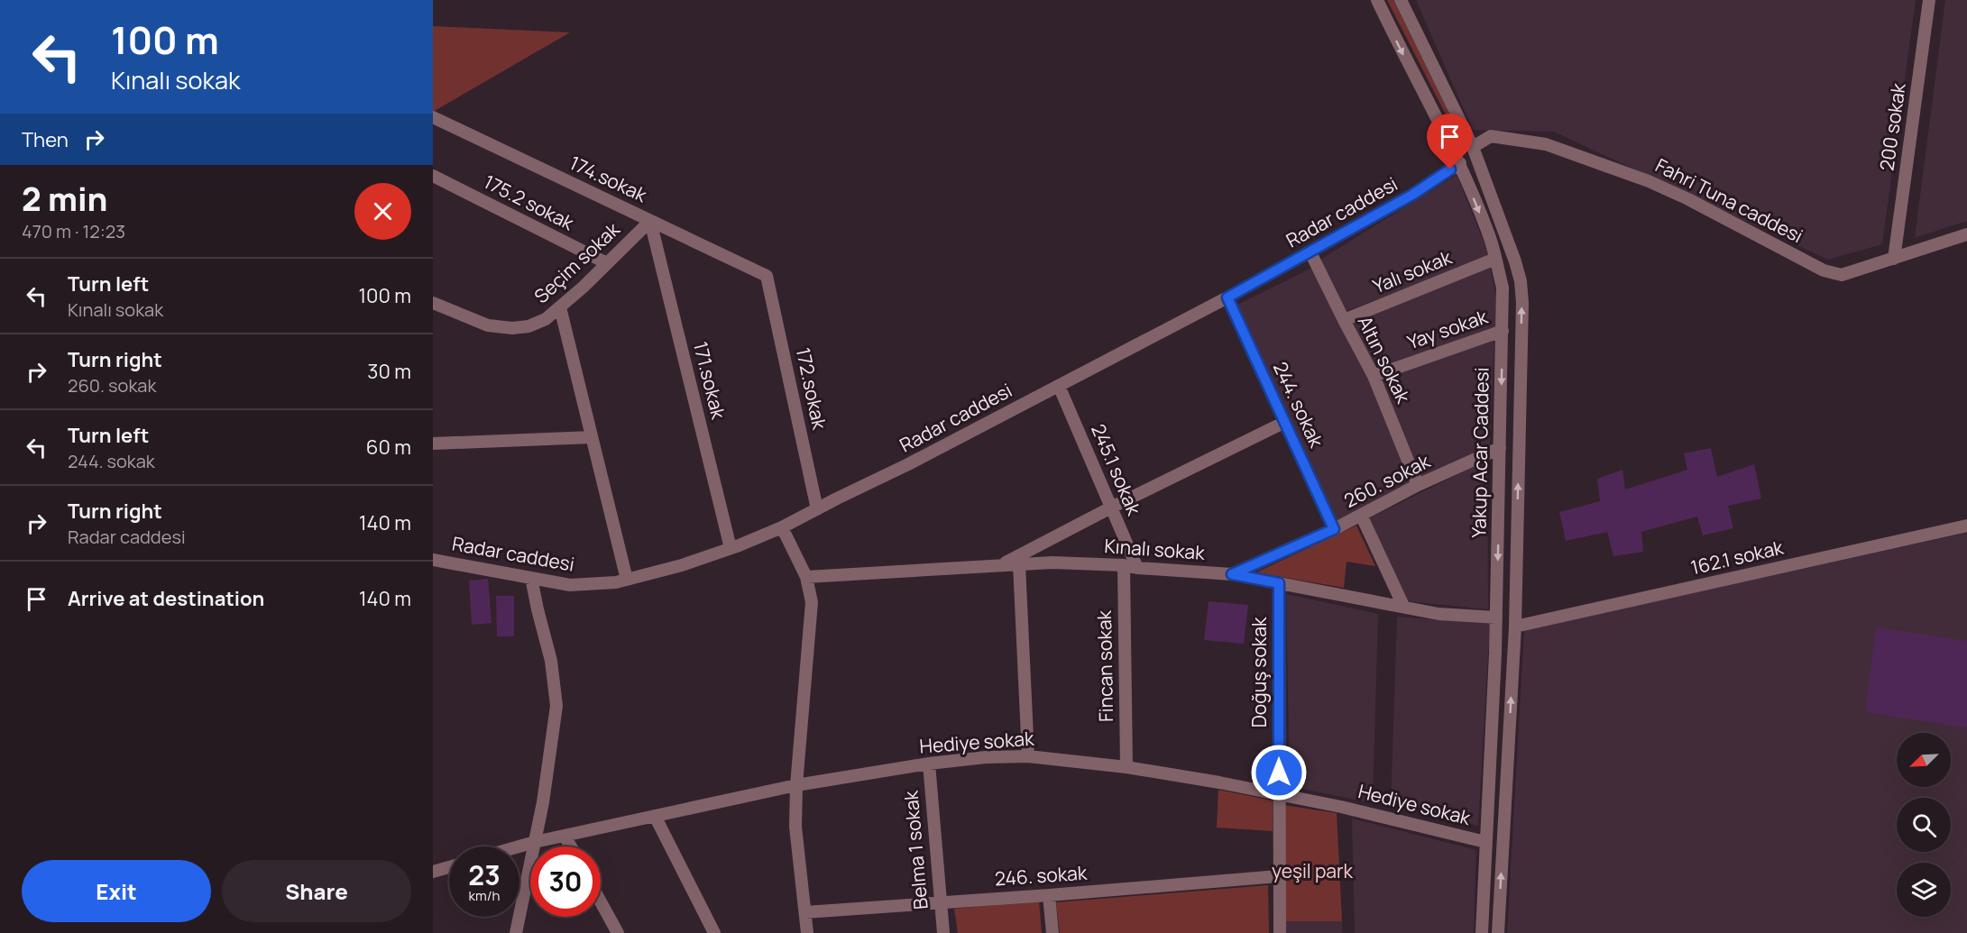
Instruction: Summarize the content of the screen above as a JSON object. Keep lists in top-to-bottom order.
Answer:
{
  "streets": {
    "street": [
      "200 sokak",
      "174.sokak",
      "Fahri Tuna caddesi",
      "175.2 sokak",
      "Radar caddesi",
      "Seçim sokak",
      "Yalı sokak",
      "Yay sokak",
      "Altın sokak",
      "171.sokak",
      "172.sokak",
      "244. sokak",
      "Yakup Acar Caddesi",
      "245.1 sokak",
      "260. sokak",
      "Kınalı sokak",
      "162.1 sokak",
      "Fincan sokak",
      "Doğuş sokak",
      "Hediye sokak",
      "Belma 1 sokak",
      "246. sokak"
    ]
  },
  "crossings": [
    ["200 sokak", "Fahri Tuna caddesi"],
    ["174.sokak", "Seçim sokak"],
    ["174.sokak", "171.sokak"],
    ["174.sokak", "172.sokak"],
    ["Fahri Tuna caddesi", "Yakup Acar Caddesi"],
    ["175.2 sokak", "Seçim sokak"],
    ["Radar caddesi", "Altın sokak"],
    ["Radar caddesi", "171.sokak"],
    ["Radar caddesi", "172.sokak"],
    ["Radar caddesi", "244. sokak"],
    ["Radar caddesi", "Yakup Acar Caddesi"],
    ["Radar caddesi", "245.1 sokak"],
    ["Seçim sokak", "171.sokak"],
    ["Yalı sokak", "Altın sokak"],
    ["Yalı sokak", "Yakup Acar Caddesi"],
    ["Yay sokak", "Altın sokak"],
    ["Yay sokak", "Yakup Acar Caddesi"],
    ["Altın sokak", "260. sokak"],
    ["244. sokak", "260. sokak"],
    ["Yakup Acar Caddesi", "260. sokak"],
    ["Yakup Acar Caddesi", "Kınalı sokak"],
    ["Yakup Acar Caddesi", "162.1 sokak"],
    ["Yakup Acar Caddesi", "Hediye sokak"],
    ["245.1 sokak", "Kınalı sokak"],
    ["260. sokak", "Kınalı sokak"],
    ["Kınalı sokak", "Fincan sokak"],
    ["Kınalı sokak", "Doğuş sokak"],
    ["Fincan sokak", "Hediye sokak"],
    ["Doğuş sokak", "Hediye sokak"],
    ["Doğuş sokak", "246. sokak"],
    ["Hediye sokak", "Belma 1 sokak"],
    ["Belma 1 sokak", "246. sokak"]
  ],
  "parks": ["yeşil park"],
  "north": "bottom left",
  "page": {
    "turn": ["100 m", "Kınalı sokak"],
    "then": "Then",
    "heading": ["2 min", "470 m · 12:23"],
    "list": [
      {
        "name": "Turn left",
        "note": "Kınalı sokak",
        "value": "100 m"
      },
      {
        "name": "Turn right",
        "note": "260. sokak",
        "value": "30 m"
      },
      {
        "name": "Turn left",
        "note": "244. sokak",
        "value": "60 m"
      },
      {
        "name": "Turn right",
        "note": "Radar caddesi",
        "value": "140 m"
      },
      {
        "name": "Arrive at destination",
        "value": "140 m"
      }
    ],
    "speed": "23 km/h",
    "limit": "30",
    "buttons": ["Exit", "Share"]
  }
}
